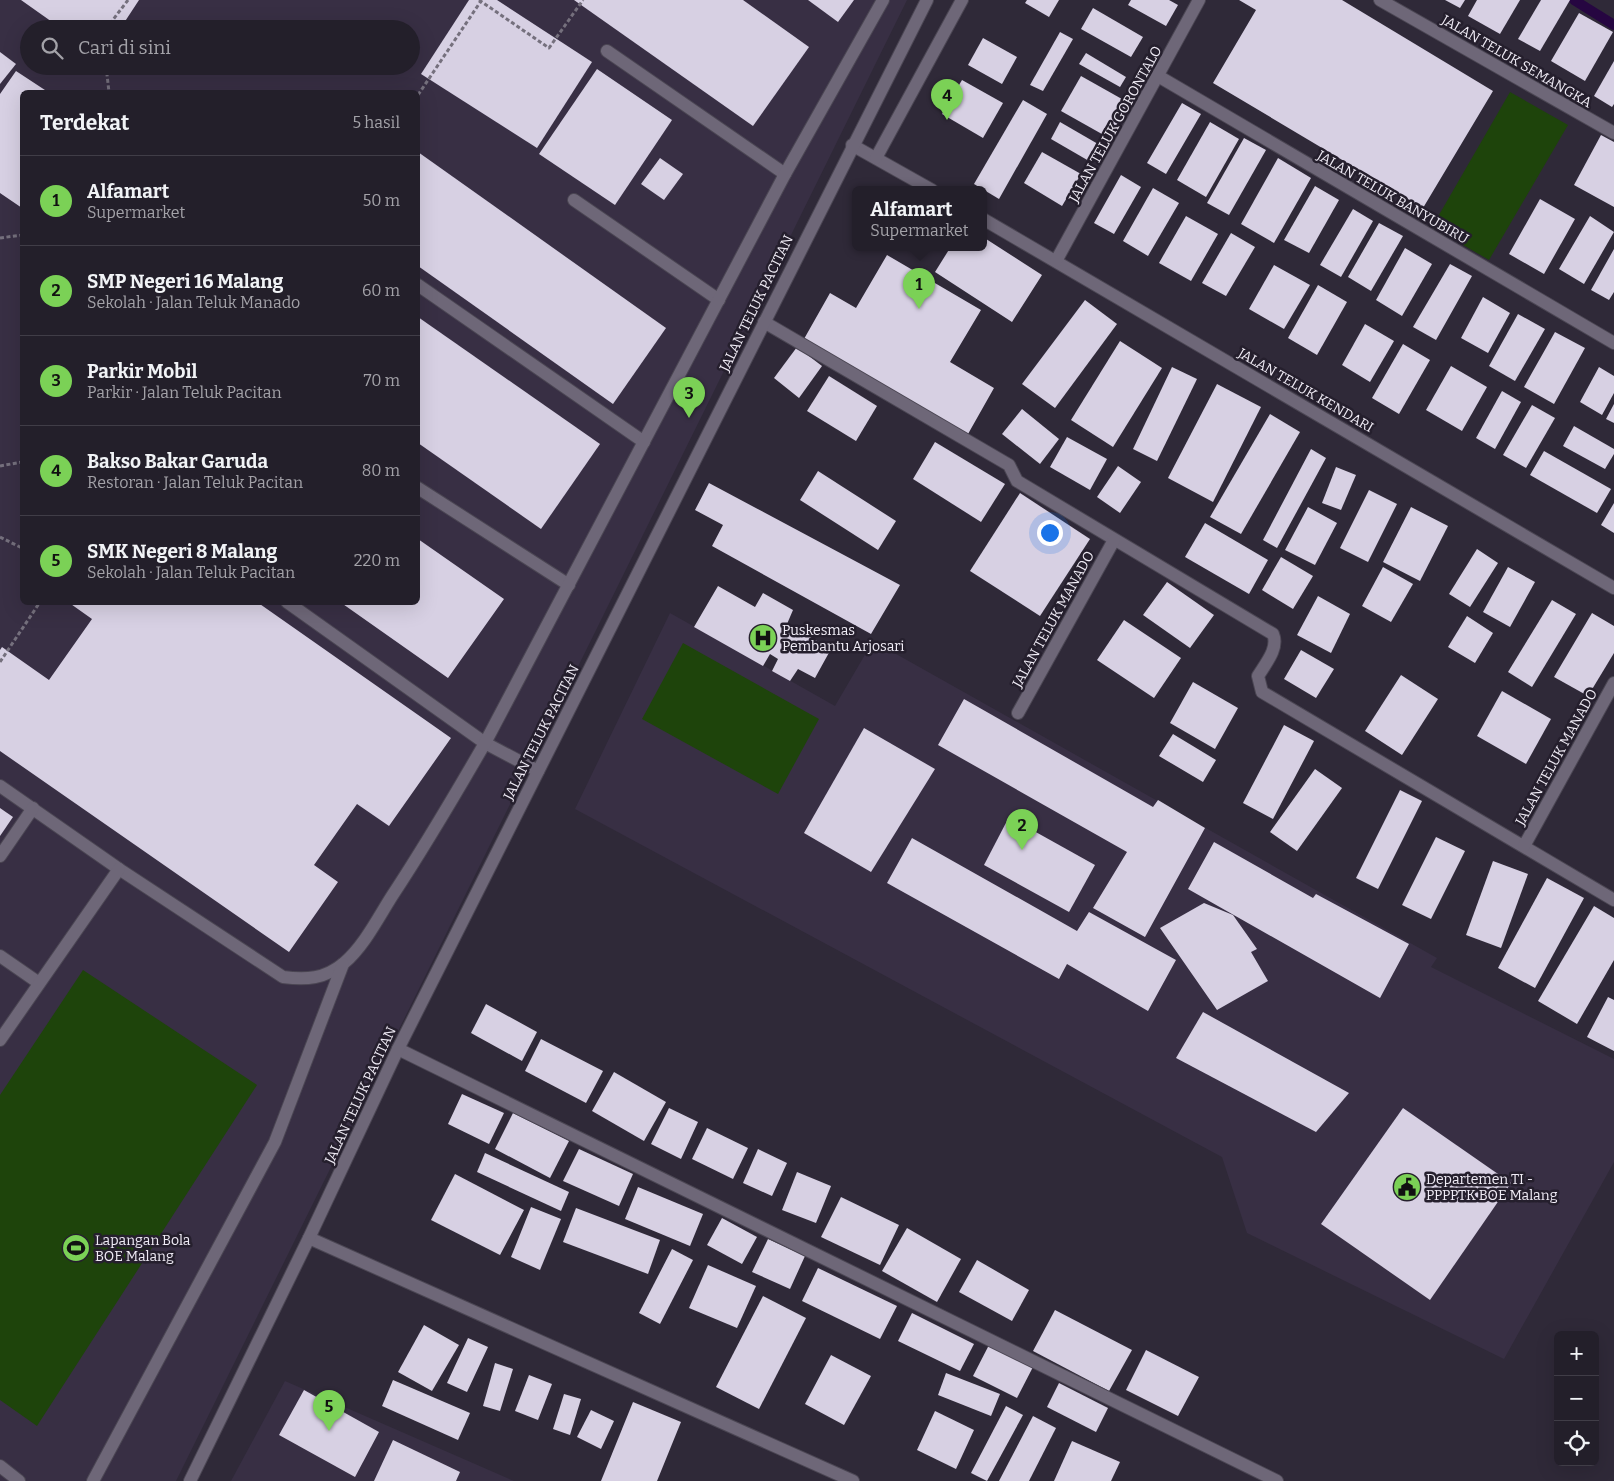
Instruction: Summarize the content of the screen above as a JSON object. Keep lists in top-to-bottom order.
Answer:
{
  "streets": {
    "street": [
      "JALAN TELUK SEMANGKA",
      "JALAN TELUK GORONTALO",
      "JALAN TELUK BANYUBIRU",
      "JALAN TELUK PACITAN",
      "JALAN TELUK KENDARI",
      "JALAN TELUK MANADO"
    ]
  },
  "crossings": [
    ["JALAN TELUK GORONTALO", "JALAN TELUK BANYUBIRU"],
    ["JALAN TELUK GORONTALO", "JALAN TELUK KENDARI"]
  ],
  "places": {
    "hospital": ["Puskesmas Pembantu Arjosari"],
    "public building": ["Departemen TI - PPPPTK BOE Malang"],
    "sports": ["Lapangan Bola BOE Malang"]
  },
  "page": {
    "search": "Cari di sini",
    "pins": [
      "4",
      "1",
      "3",
      "2",
      "5"
    ],
    "heading": ["Terdekat", "5 hasil"],
    "list": [
      {
        "mark": "1",
        "name": "Alfamart",
        "note": "Supermarket",
        "value": "50 m"
      },
      {
        "mark": "2",
        "name": "SMP Negeri 16 Malang",
        "note": "Sekolah · Jalan Teluk Manado",
        "value": "60 m"
      },
      {
        "mark": "3",
        "name": "Parkir Mobil",
        "note": "Parkir · Jalan Teluk Pacitan",
        "value": "70 m"
      },
      {
        "mark": "4",
        "name": "Bakso Bakar Garuda",
        "note": "Restoran · Jalan Teluk Pacitan",
        "value": "80 m"
      },
      {
        "mark": "5",
        "name": "SMK Negeri 8 Malang",
        "note": "Sekolah · Jalan Teluk Pacitan",
        "value": "220 m"
      }
    ],
    "popup": ["Alfamart", "Supermarket"],
    "map_buttons": ["+", "−"]
  }
}
